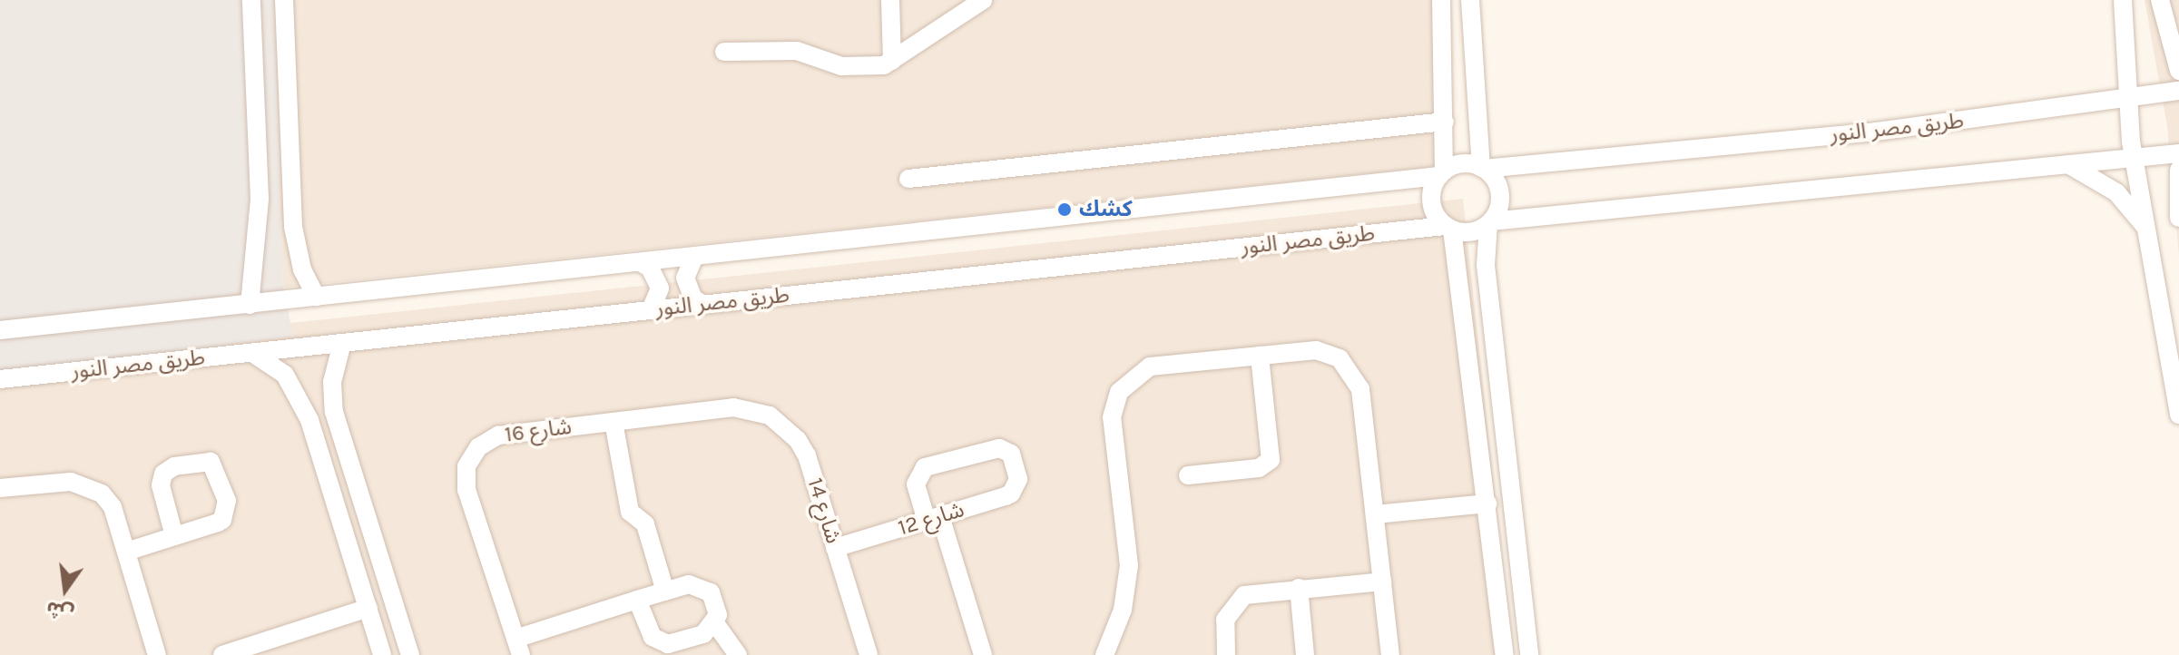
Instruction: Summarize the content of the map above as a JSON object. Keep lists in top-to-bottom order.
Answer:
{
  "streets": {
    "street": [
      "طريق مصر النور",
      "شارع 16",
      "شارع 14",
      "شارع 12"
    ]
  },
  "crossings": [
    ["شارع 16", "شارع 14"],
    ["شارع 14", "شارع 12"]
  ],
  "places": ["كشك"],
  "north": "bottom"
}
